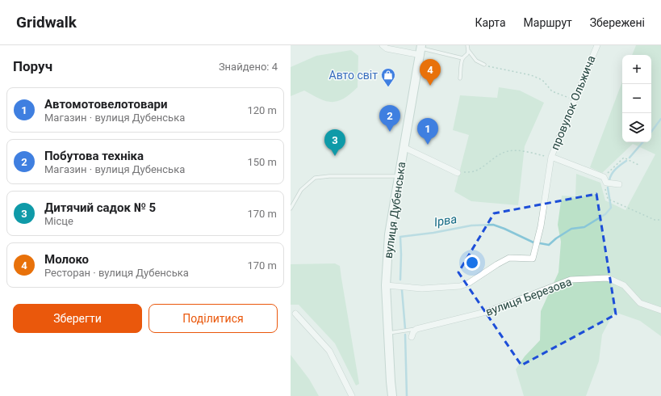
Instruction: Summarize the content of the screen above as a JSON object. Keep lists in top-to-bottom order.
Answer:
{
  "streets": {
    "main road": ["вулиця Дубенська"],
    "street": ["провулок Ольжича", "вулиця Березова"]
  },
  "water": ["Ірва"],
  "places": {
    "shop": ["Авто світ"]
  },
  "page": {
    "header": "Gridwalk",
    "nav": ["Карта", "Маршрут", "Збережені"],
    "heading": ["Поруч", "Знайдено: 4"],
    "map_buttons": ["+", "−"],
    "pins": [
      "4",
      "2",
      "1",
      "3"
    ],
    "list": [
      {
        "mark": "1",
        "name": "Автомотовелотовари",
        "note": "Магазин · вулиця Дубенська",
        "value": "120 m"
      },
      {
        "mark": "2",
        "name": "Побутова техніка",
        "note": "Магазин · вулиця Дубенська",
        "value": "150 m"
      },
      {
        "mark": "3",
        "name": "Дитячий садок № 5",
        "note": "Місце",
        "value": "170 m"
      },
      {
        "mark": "4",
        "name": "Молоко",
        "note": "Ресторан · вулиця Дубенська",
        "value": "170 m"
      }
    ],
    "buttons": ["Зберегти", "Поділитися"]
  }
}
